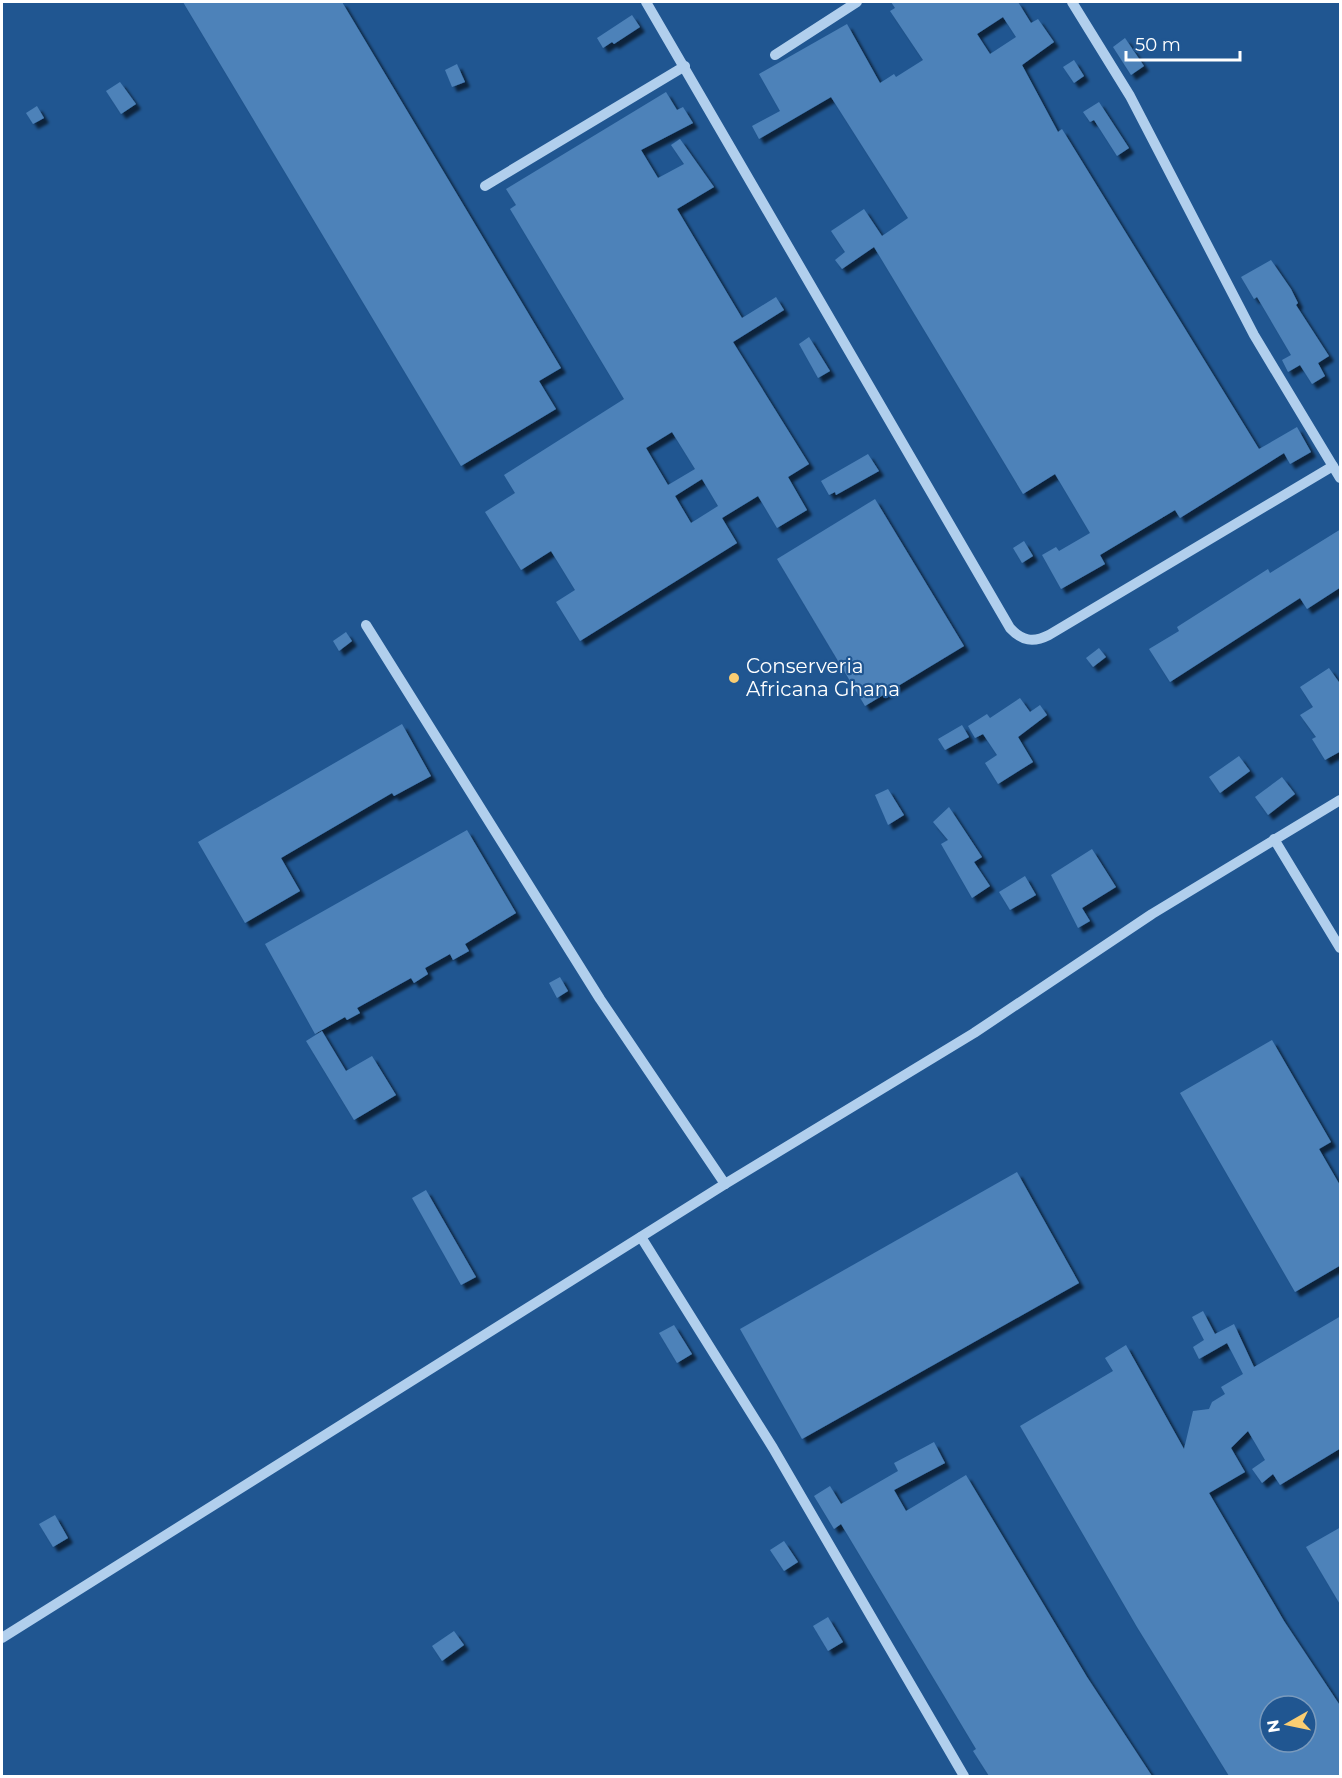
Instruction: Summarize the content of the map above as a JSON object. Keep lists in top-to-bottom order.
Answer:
{
  "places": ["Conserveria Africana Ghana"],
  "scale_bar": "50 m",
  "north": "left"
}
